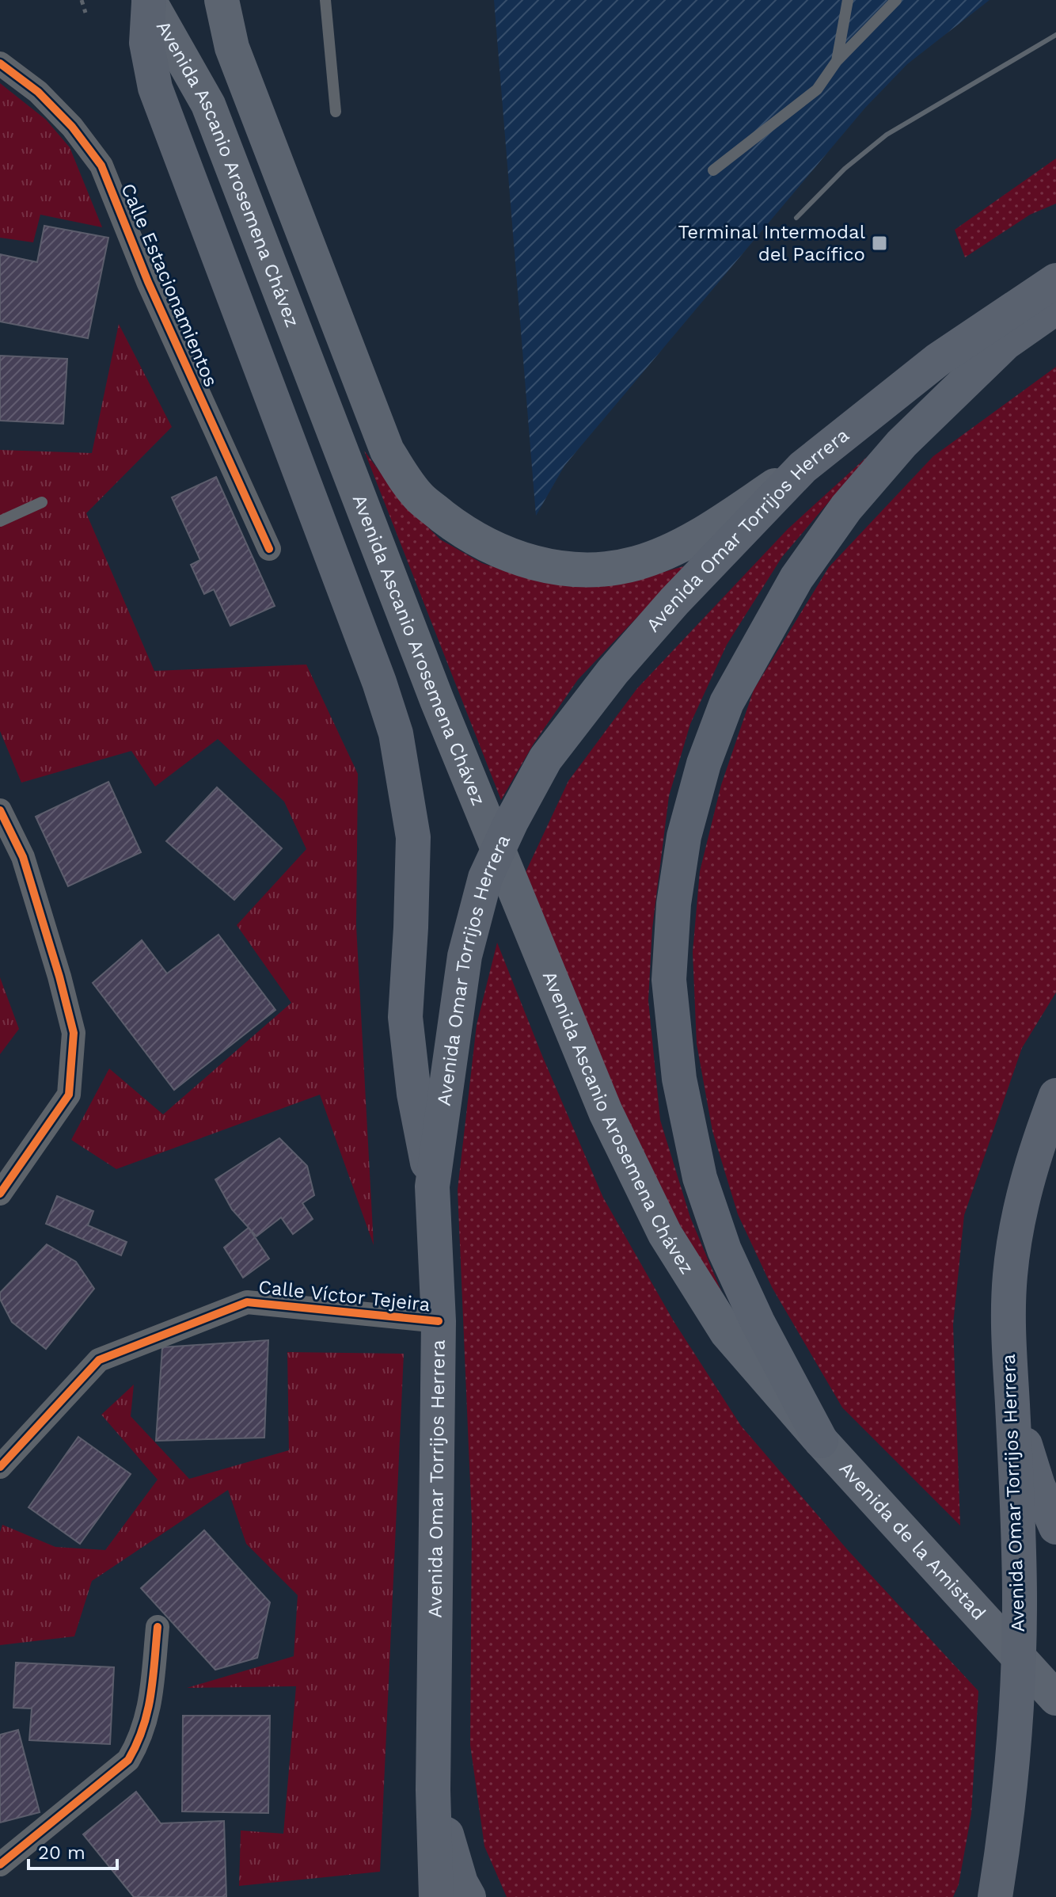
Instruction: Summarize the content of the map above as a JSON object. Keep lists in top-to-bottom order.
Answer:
{
  "streets": {
    "highway": ["Avenida Omar Torrijos Herrera"],
    "main road": ["Avenida Ascanio Arosemena Chávez", "Avenida de la Amistad"],
    "street": ["Calle Estacionamientos", "Calle Víctor Tejeira"]
  },
  "crossings": [
    ["Avenida Ascanio Arosemena Chávez", "Avenida de la Amistad"],
    ["Avenida Omar Torrijos Herrera", "Calle Víctor Tejeira"]
  ],
  "places": {
    "transit": ["Terminal Intermodal del Pacífico"]
  },
  "scale_bar": "20 m"
}
